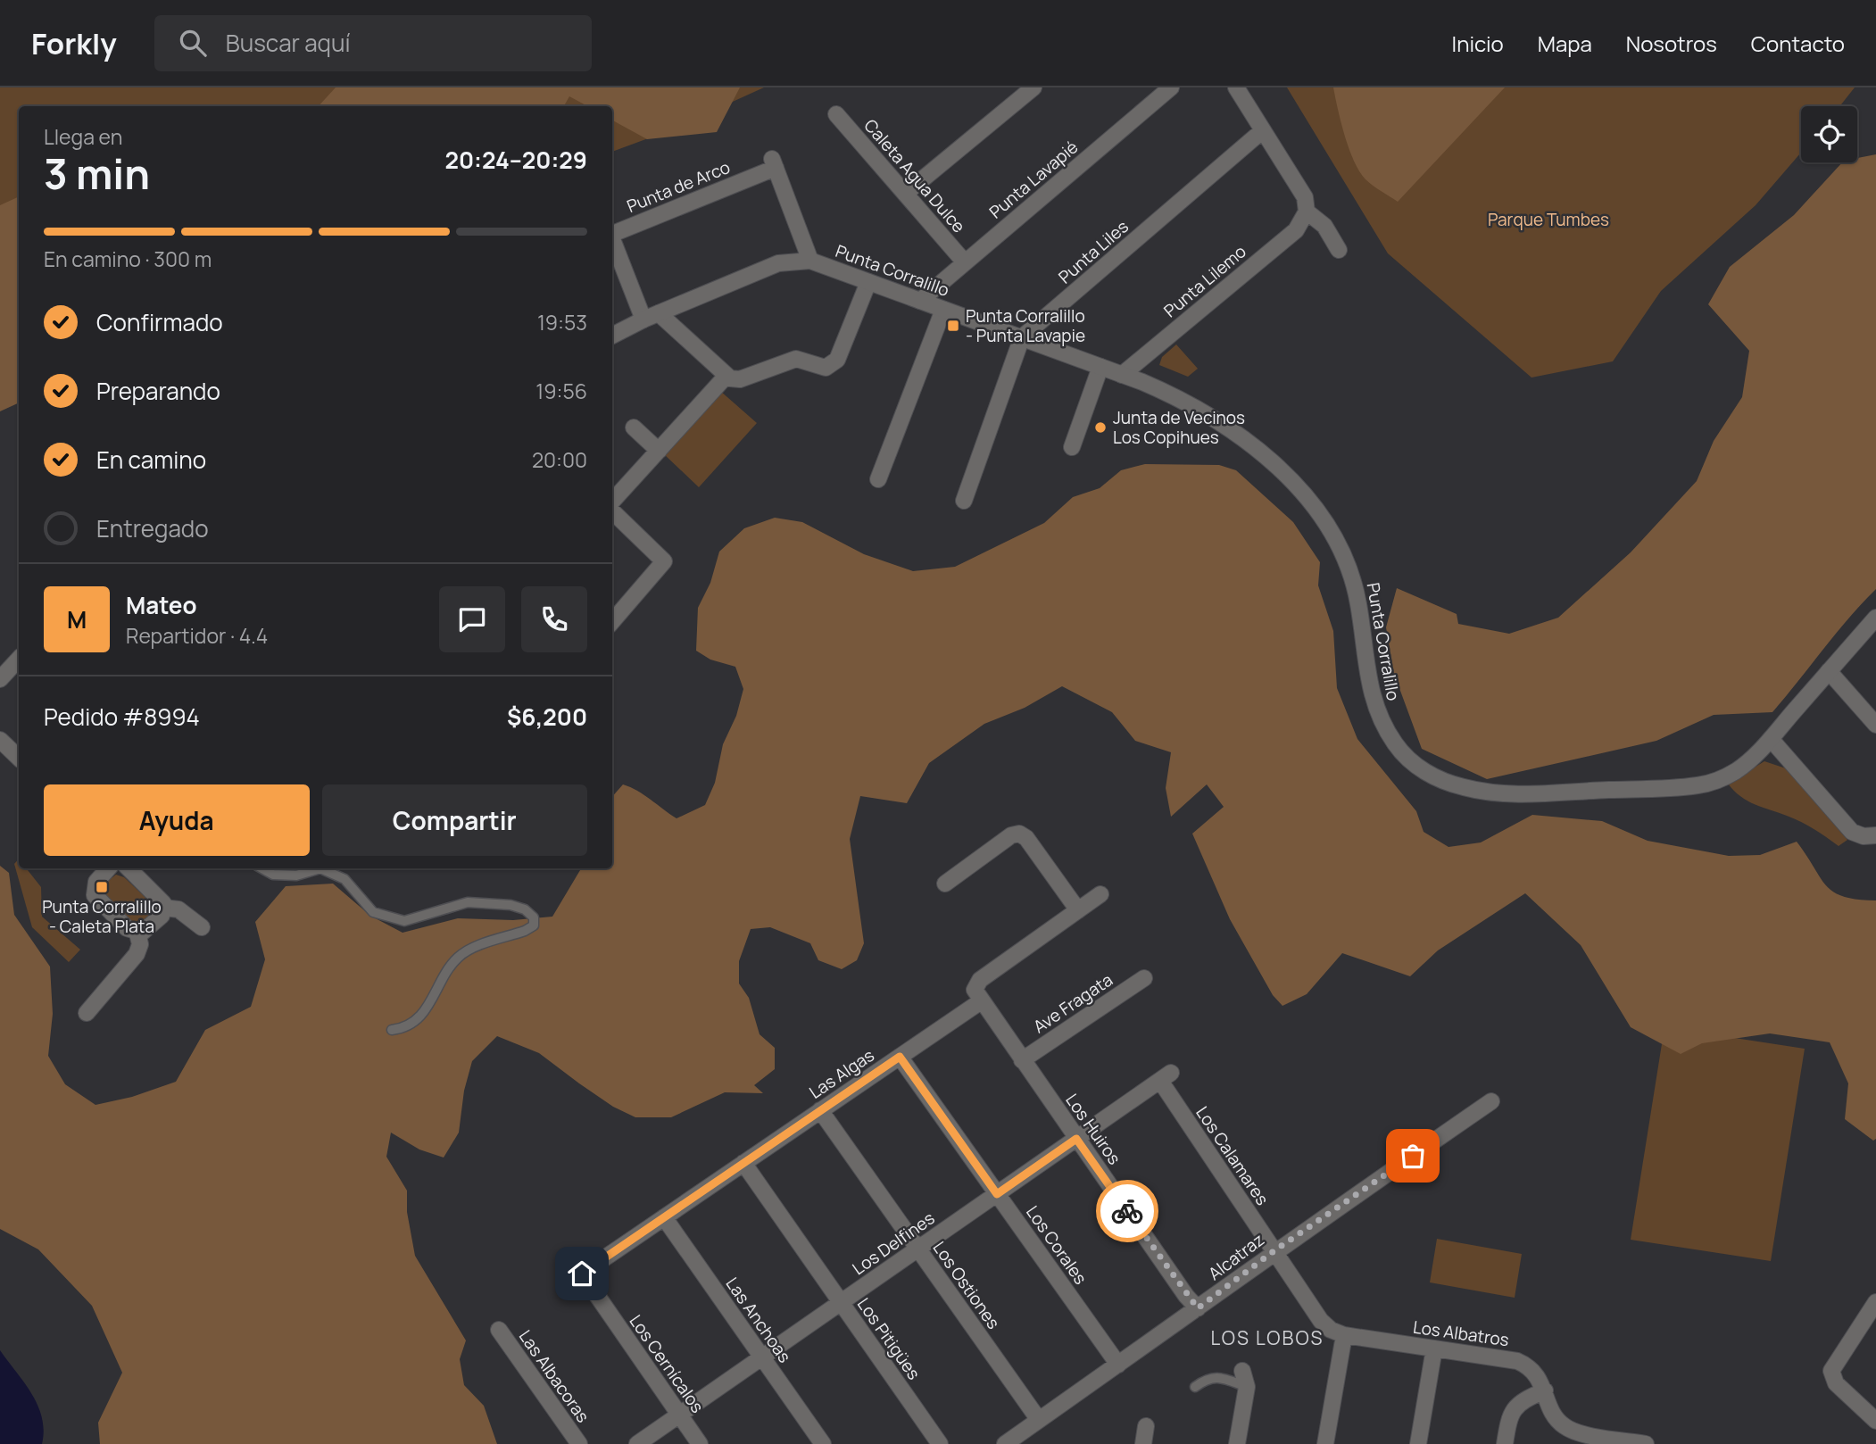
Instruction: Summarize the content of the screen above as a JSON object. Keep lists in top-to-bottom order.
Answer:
{
  "streets": {
    "street": [
      "Caleta Agua Dulce",
      "Punta Lavapié",
      "Punta de Arco",
      "Punta Liles",
      "Punta Corralillo",
      "Punta Lilemo",
      "Ave Fragata",
      "Las Algas",
      "Los Huiros",
      "Los Calamares",
      "Los Delfines",
      "Los Corales",
      "Alcatraz",
      "Los Ostiones",
      "Las Anchoas",
      "Los Albatros",
      "Los Pitigües",
      "Los Cernícalos",
      "Las Albacoras"
    ]
  },
  "crossings": [
    ["Caleta Agua Dulce", "Punta Lavapié"],
    ["Punta Lavapié", "Punta Corralillo"],
    ["Punta de Arco", "Punta Corralillo"],
    ["Punta Liles", "Punta Corralillo"],
    ["Punta Corralillo", "Punta Lilemo"],
    ["Ave Fragata", "Los Huiros"],
    ["Las Algas", "Los Huiros"],
    ["Las Algas", "Los Corales"],
    ["Las Algas", "Los Ostiones"],
    ["Las Algas", "Las Anchoas"],
    ["Las Algas", "Los Pitigües"],
    ["Las Algas", "Los Cernícalos"],
    ["Los Huiros", "Los Delfines"],
    ["Los Huiros", "Alcatraz"],
    ["Los Calamares", "Los Delfines"],
    ["Los Calamares", "Alcatraz"],
    ["Los Calamares", "Los Albatros"],
    ["Los Delfines", "Los Corales"],
    ["Los Delfines", "Los Ostiones"],
    ["Los Delfines", "Las Anchoas"],
    ["Los Delfines", "Los Pitigües"],
    ["Los Delfines", "Los Cernícalos"],
    ["Los Corales", "Alcatraz"],
    ["Alcatraz", "Los Ostiones"],
    ["Alcatraz", "Los Albatros"]
  ],
  "districts": ["LOS LOBOS"],
  "parks": ["Parque Tumbes"],
  "places": {
    "transit": ["Punta Corralillo - Punta Lavapie", "Punta Corralillo - Caleta Plata"],
    "other": ["Junta de Vecinos Los Copihues"]
  },
  "page": {
    "header": "Forkly",
    "search": "Buscar aquí",
    "nav": [
      "Inicio",
      "Mapa",
      "Nosotros",
      "Contacto"
    ],
    "heading": ["3 min", "Llega en", "20:24–20:29"],
    "panel": [
      "Mateo",
      "Repartidor · 4.4",
      "Pedido #8994",
      "$6,200"
    ],
    "bar": "En camino · 300 m",
    "list": [
      ["Confirmado", "19:53"],
      ["Preparando", "19:56"],
      ["En camino", "20:00"],
      "Entregado"
    ],
    "round": "M",
    "buttons": ["Ayuda", "Compartir"]
  }
}
